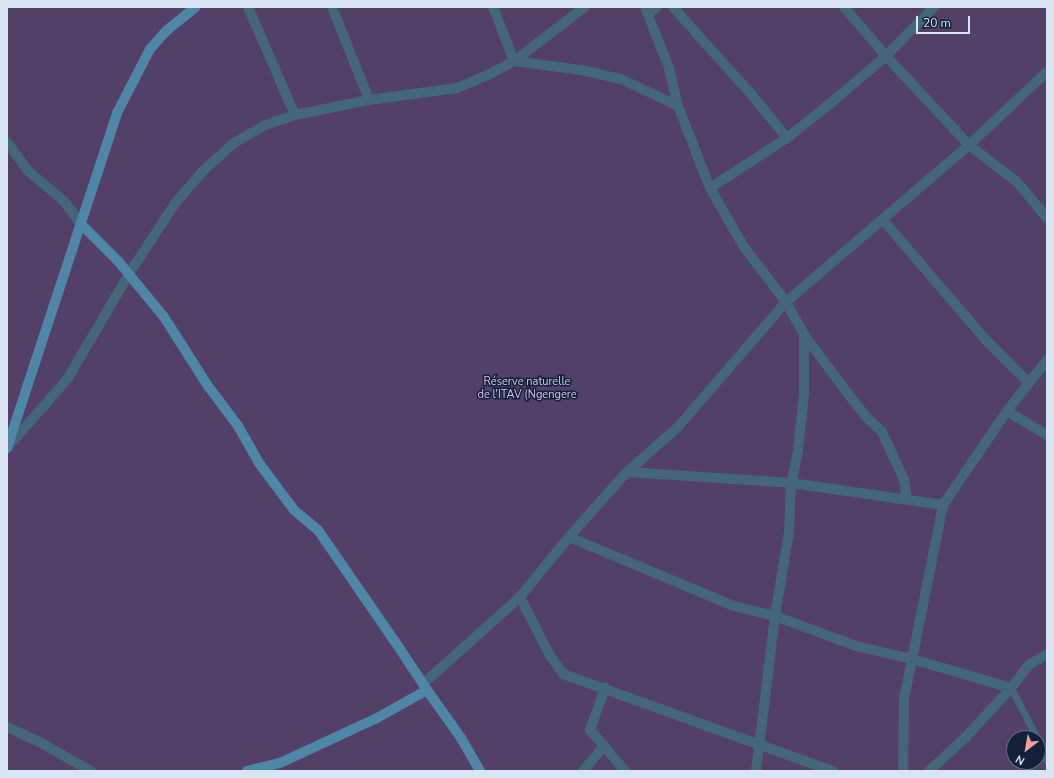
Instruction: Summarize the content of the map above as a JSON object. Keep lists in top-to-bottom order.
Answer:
{
  "parks": ["Réserve naturelle de l'ITAV (Ngengere"],
  "scale_bar": "20 m",
  "north": "bottom left"
}
